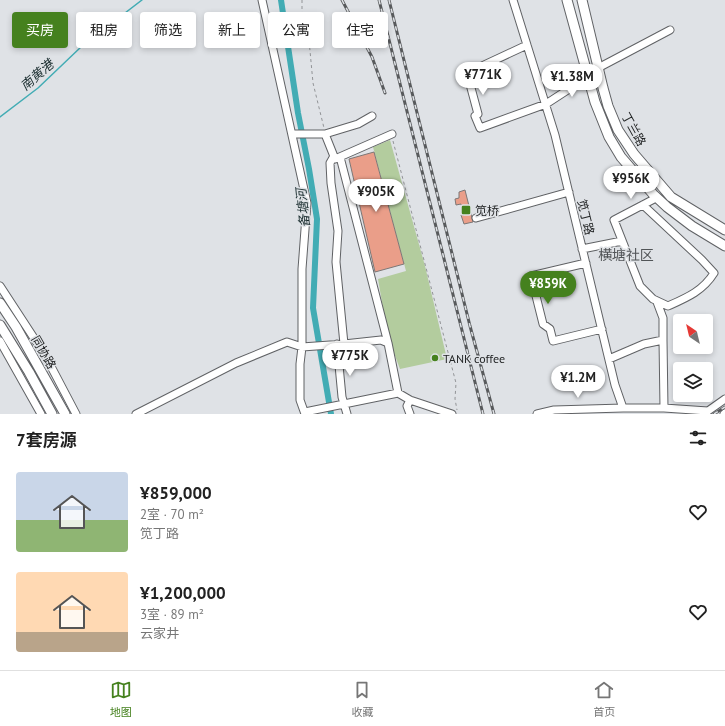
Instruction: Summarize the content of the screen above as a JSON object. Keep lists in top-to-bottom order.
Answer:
{
  "streets": {
    "main road": ["丁兰路", "同协路"],
    "street": ["笕丁路"]
  },
  "districts": ["横塘社区"],
  "water": ["南黄港", "备塘河"],
  "places": {
    "transit": ["笕桥"],
    "other": ["TANK coffee"]
  },
  "north": "top left",
  "page": {
    "chip": [
      "买房",
      "租房",
      "筛选",
      "新上",
      "公寓",
      "住宅"
    ],
    "price": [
      "¥771K",
      "¥1.38M",
      "¥956K",
      "¥905K",
      "¥859K",
      "¥775K",
      "¥1.2M"
    ],
    "heading": "7套房源",
    "list": [
      {
        "name": "¥859,000",
        "note": "2室 · 70 m² · 笕丁路"
      },
      {
        "name": "¥1,200,000",
        "note": "3室 · 89 m² · 云家井"
      }
    ],
    "tabs": ["地图", "收藏", "首页"]
  }
}
